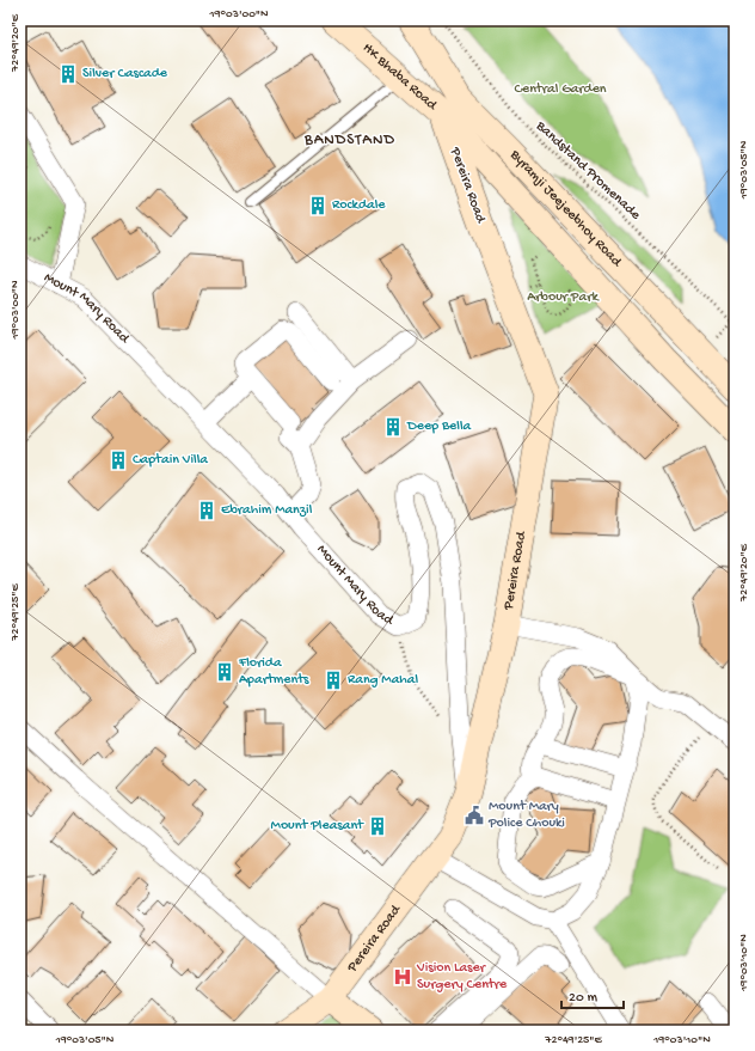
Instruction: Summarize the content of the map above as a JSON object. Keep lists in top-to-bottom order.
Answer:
{
  "streets": {
    "street": [
      "HK Bhaba Road",
      "Pereira Road",
      "Byramji Jeejeebhoy Road",
      "Mount Mary Road"
    ],
    "path": ["Bandstand Promenade"]
  },
  "crossings": [
    ["HK Bhaba Road", "Pereira Road"],
    ["HK Bhaba Road", "Byramji Jeejeebhoy Road"],
    ["Pereira Road", "Byramji Jeejeebhoy Road"],
    ["Pereira Road", "Mount Mary Road"]
  ],
  "districts": ["BANDSTAND"],
  "parks": ["Central Garden", "Arbour Park"],
  "places": {
    "building": [
      "Silver Cascade",
      "Rockdale",
      "Deep Bella",
      "Captain Villa",
      "Ebrahim Manzil",
      "Florida Apartments",
      "Rang Mahal",
      "Mount Pleasant"
    ],
    "public building": ["Mount Mary Police Chouki"],
    "hospital": ["Vision Laser Surgery Centre"]
  },
  "scale_bar": "20 m",
  "coordinates": [
    "19°03'00\"N",
    "72°49'20\"E",
    "19°03'05\"N",
    "72°49'25\"E",
    "19°03'10\"N"
  ]
}
